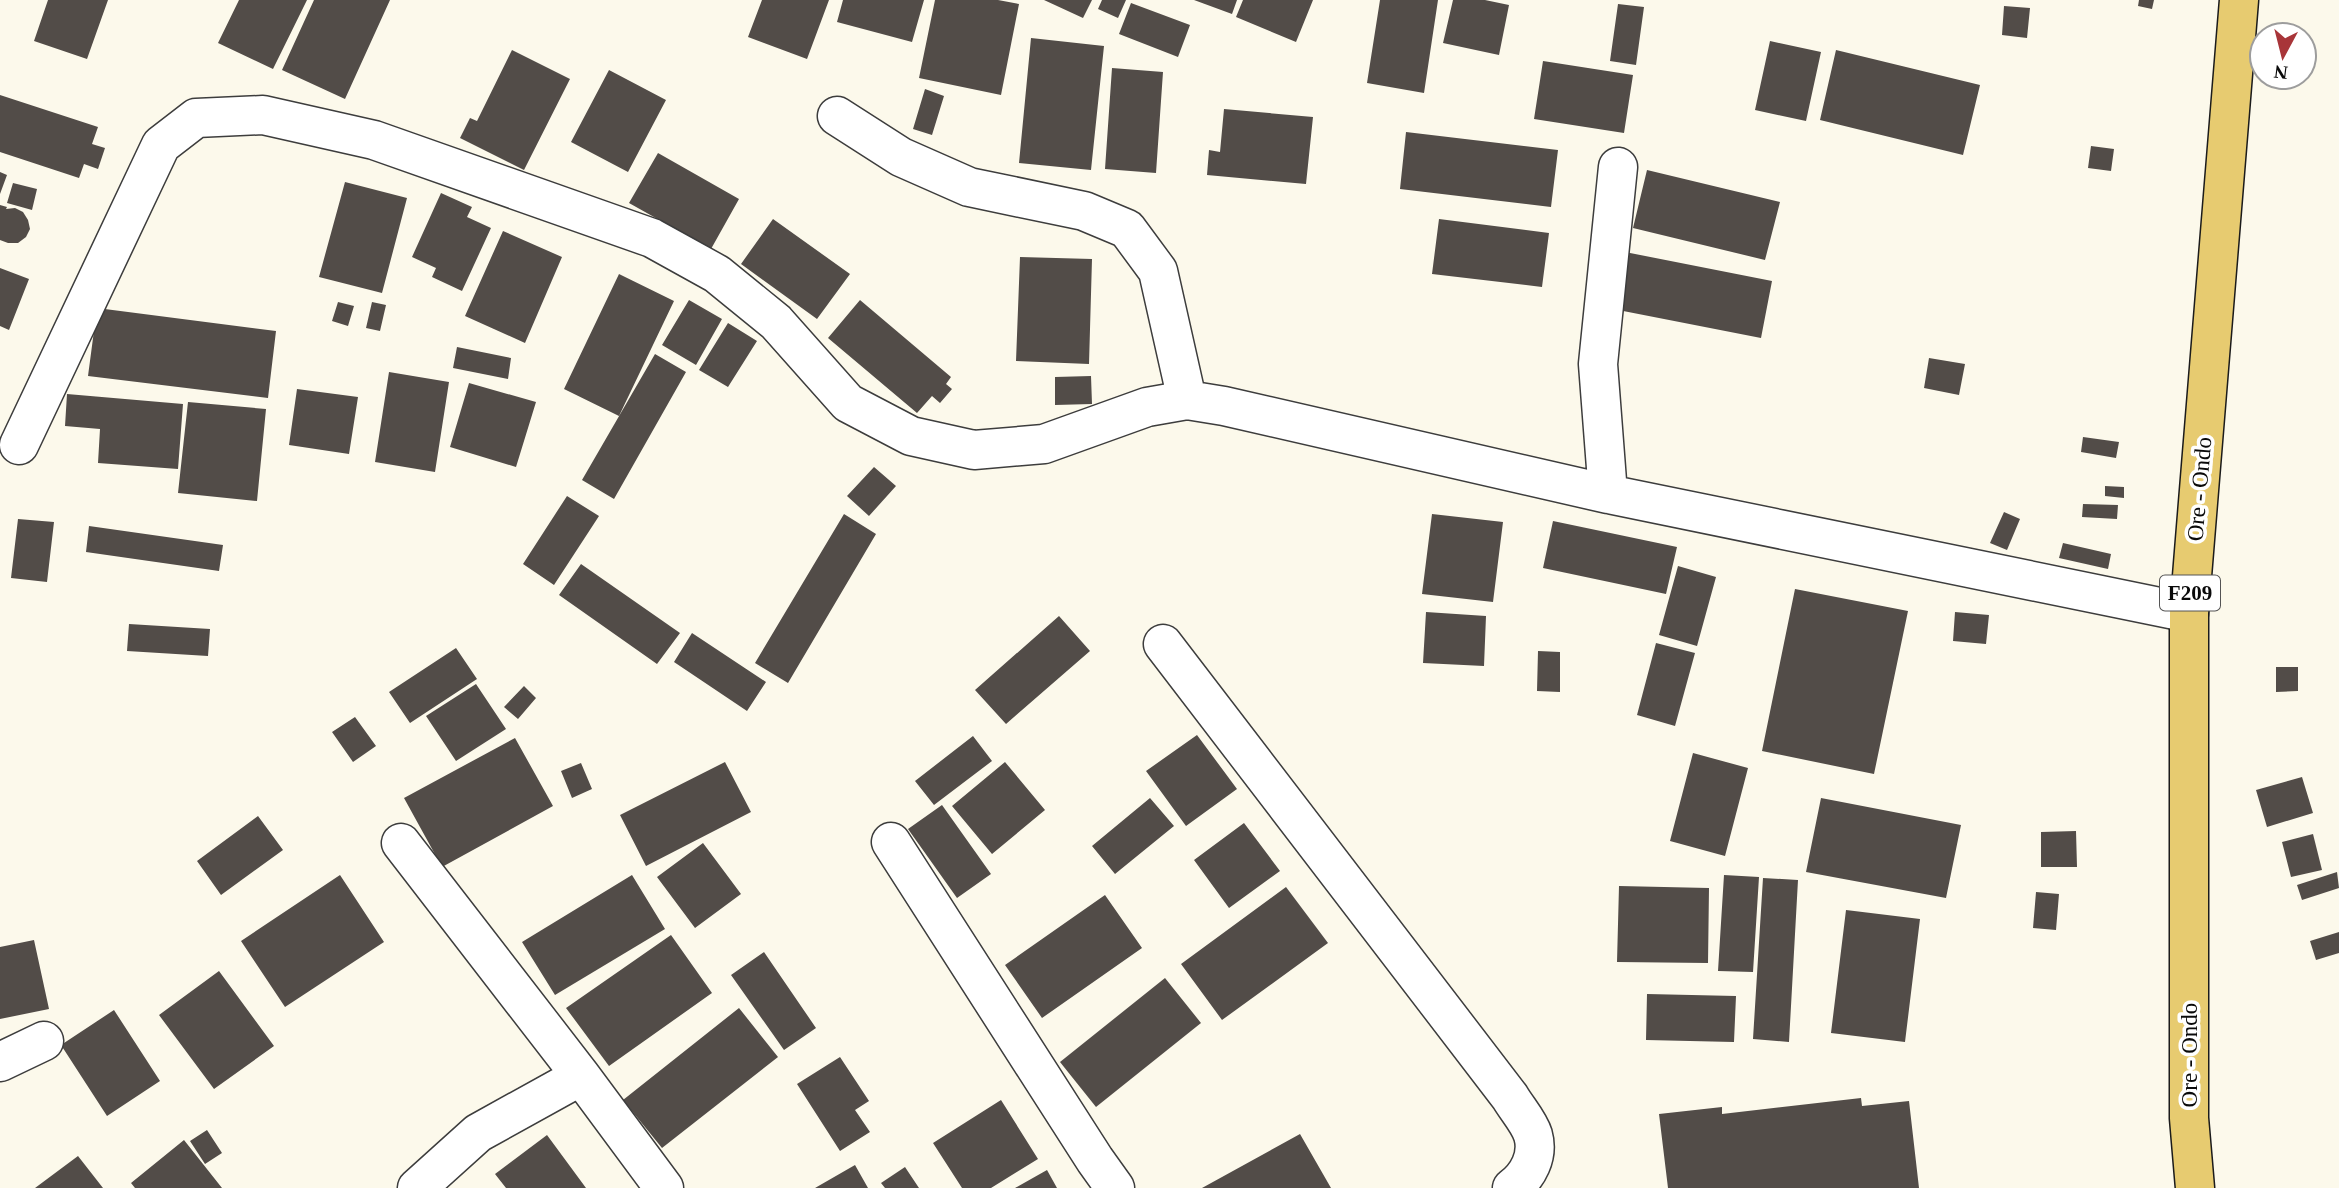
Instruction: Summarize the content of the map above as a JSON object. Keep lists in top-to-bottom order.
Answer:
{
  "streets": {
    "main road": ["Ore - Ondo", "F209"]
  },
  "north": "bottom"
}
